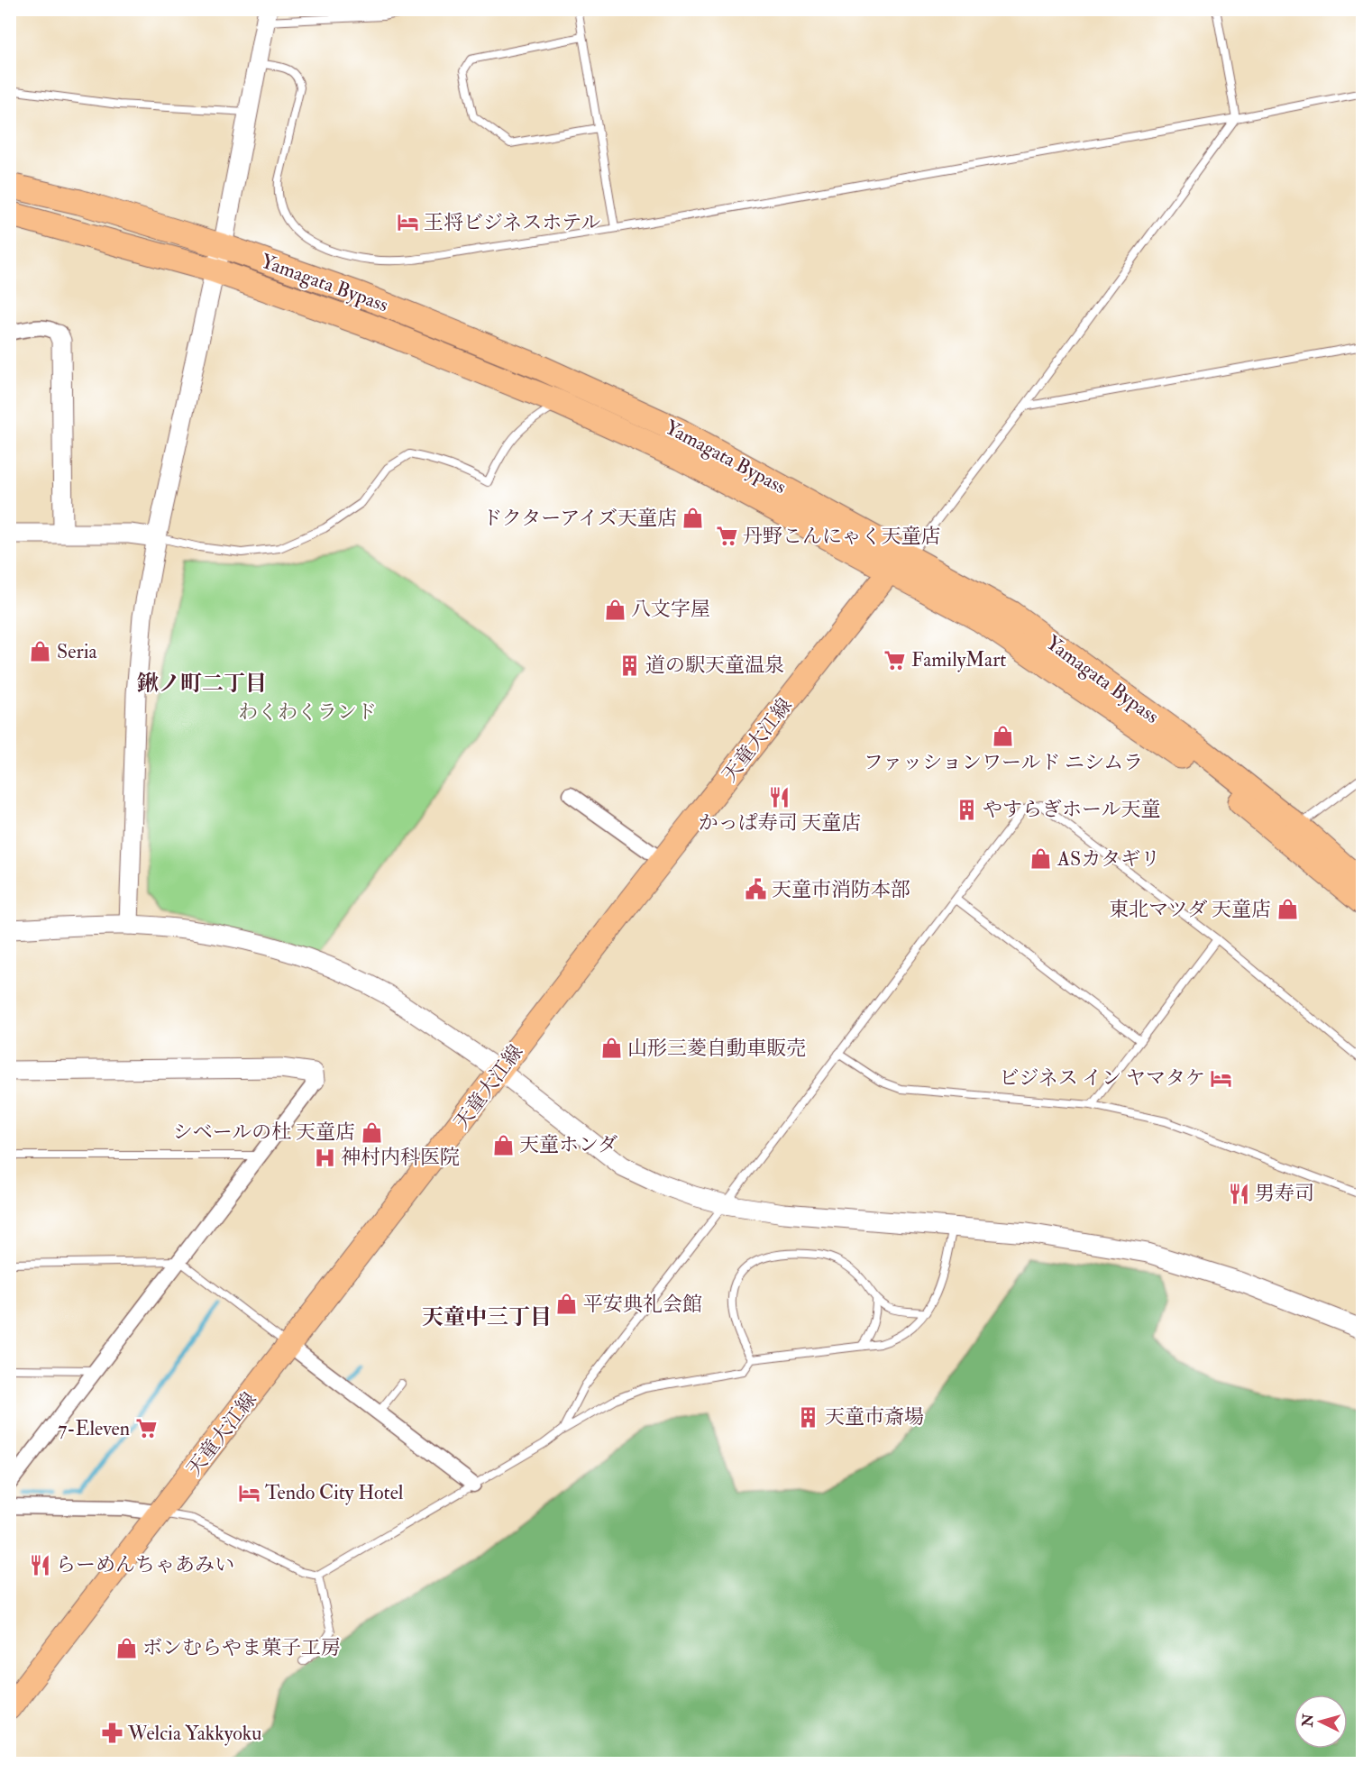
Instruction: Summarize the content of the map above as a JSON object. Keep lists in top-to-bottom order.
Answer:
{
  "streets": {
    "highway": ["Yamagata Bypass"],
    "main road": ["天童大江線"]
  },
  "crossings": [
    ["Yamagata Bypass", "天童大江線"]
  ],
  "districts": ["鍬ノ町二丁目", "天童中三丁目"],
  "parks": ["わくわくランド"],
  "places": {
    "hotel": ["王将ビジネスホテル", "ビジネス イン ヤマタケ", "Tendo City Hotel"],
    "shop": [
      "ドクターアイズ天童店",
      "八文字屋",
      "Seria",
      "ファッションワールド ニシムラ",
      "ASカタギリ",
      "東北マツダ 天童店",
      "山形三菱自動車販売",
      "シベールの杜 天童店",
      "天童ホンダ",
      "平安典礼会館",
      "ボンむらやま菓子工房"
    ],
    "supermarket": ["丹野こんにゃく天童店", "FamilyMart", "7-Eleven"],
    "building": ["道の駅天童温泉", "やすらぎホール天童", "天童市斎場"],
    "restaurant": ["かっぱ寿司 天童店", "男寿司", "らーめんちゃあみい"],
    "public building": ["天童市消防本部"],
    "hospital": ["神村内科医院"],
    "pharmacy": ["Welcia Yakkyoku"]
  },
  "north": "left"
}
